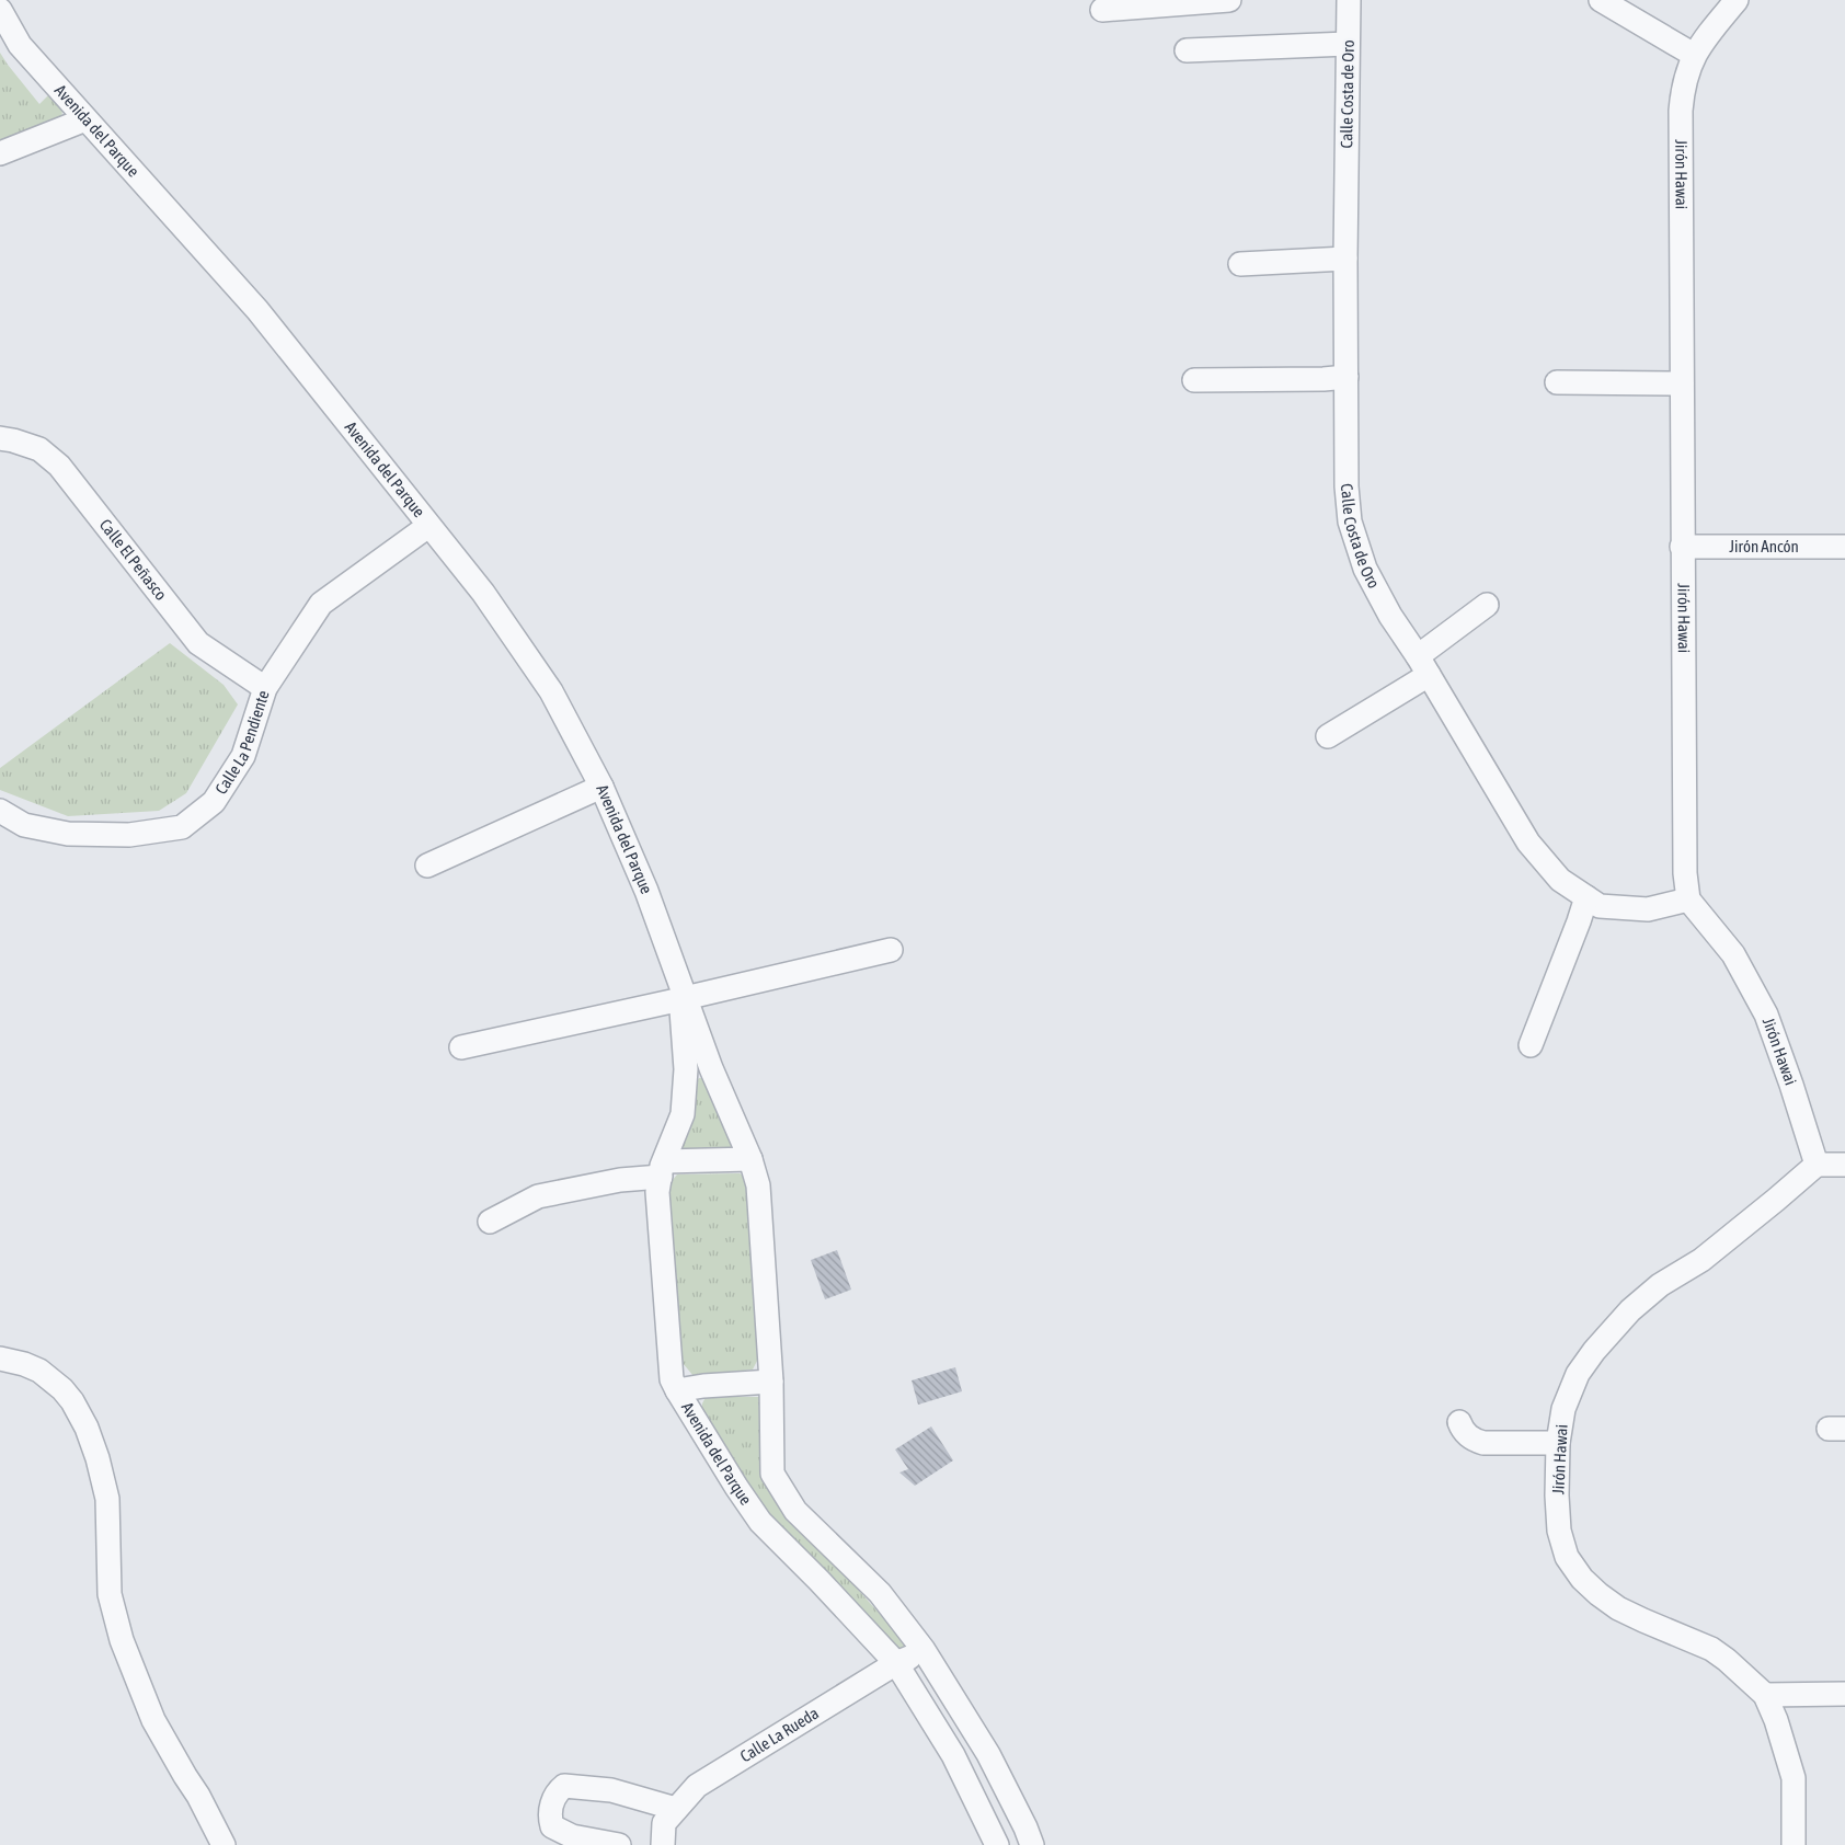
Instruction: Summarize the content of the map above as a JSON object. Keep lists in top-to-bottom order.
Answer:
{
  "streets": {
    "street": [
      "Calle Costa de Oro",
      "Avenida del Parque",
      "Jirón Hawai",
      "Jirón Ancón",
      "Calle El Peñasco",
      "Calle La Pendiente",
      "Calle La Rueda"
    ]
  },
  "crossings": [
    ["Calle Costa de Oro", "Jirón Hawai"],
    ["Avenida del Parque", "Calle La Pendiente"],
    ["Avenida del Parque", "Calle La Rueda"],
    ["Jirón Hawai", "Jirón Ancón"],
    ["Calle El Peñasco", "Calle La Pendiente"]
  ]
}
